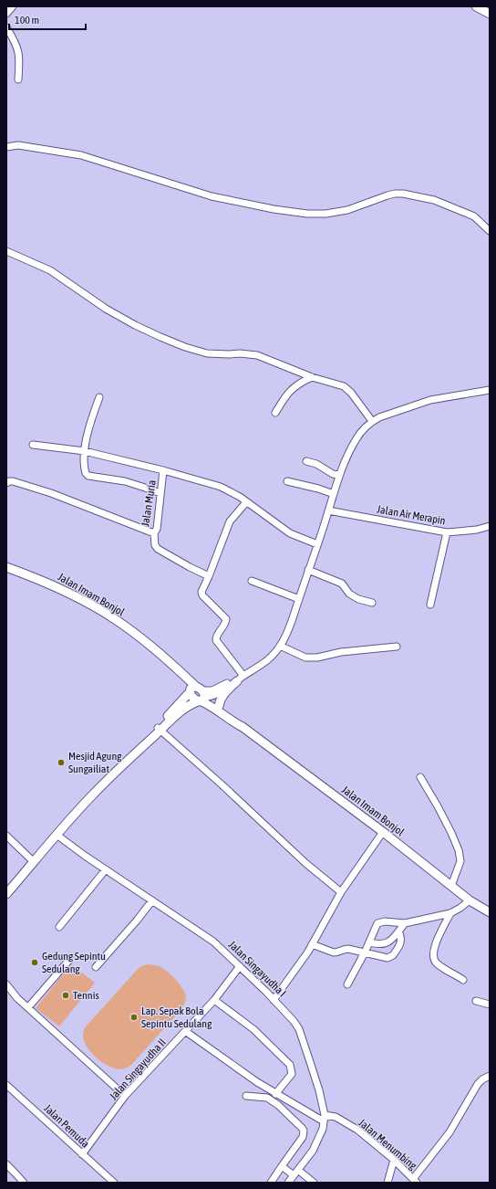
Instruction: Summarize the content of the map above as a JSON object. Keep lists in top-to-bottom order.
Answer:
{
  "streets": {
    "main road": ["Jalan Imam Bonjol"],
    "street": [
      "Jalan Muria",
      "Jalan Air Merapin",
      "Jalan Singayudha I",
      "Jalan Singayudha II",
      "Jalan Pemuda",
      "Jalan Menumbing"
    ]
  },
  "crossings": [
    ["Jalan Singayudha I", "Jalan Singayudha II"],
    ["Jalan Singayudha I", "Jalan Menumbing"],
    ["Jalan Singayudha II", "Jalan Pemuda"],
    ["Jalan Singayudha II", "Jalan Menumbing"]
  ],
  "places": [
    "Mesjid Agung Sungailiat",
    "Gedung Sepintu Sedulang",
    "Tennis",
    "Lap. Sepak Bola Sepintu Sedulang"
  ],
  "scale_bar": "100 m"
}
